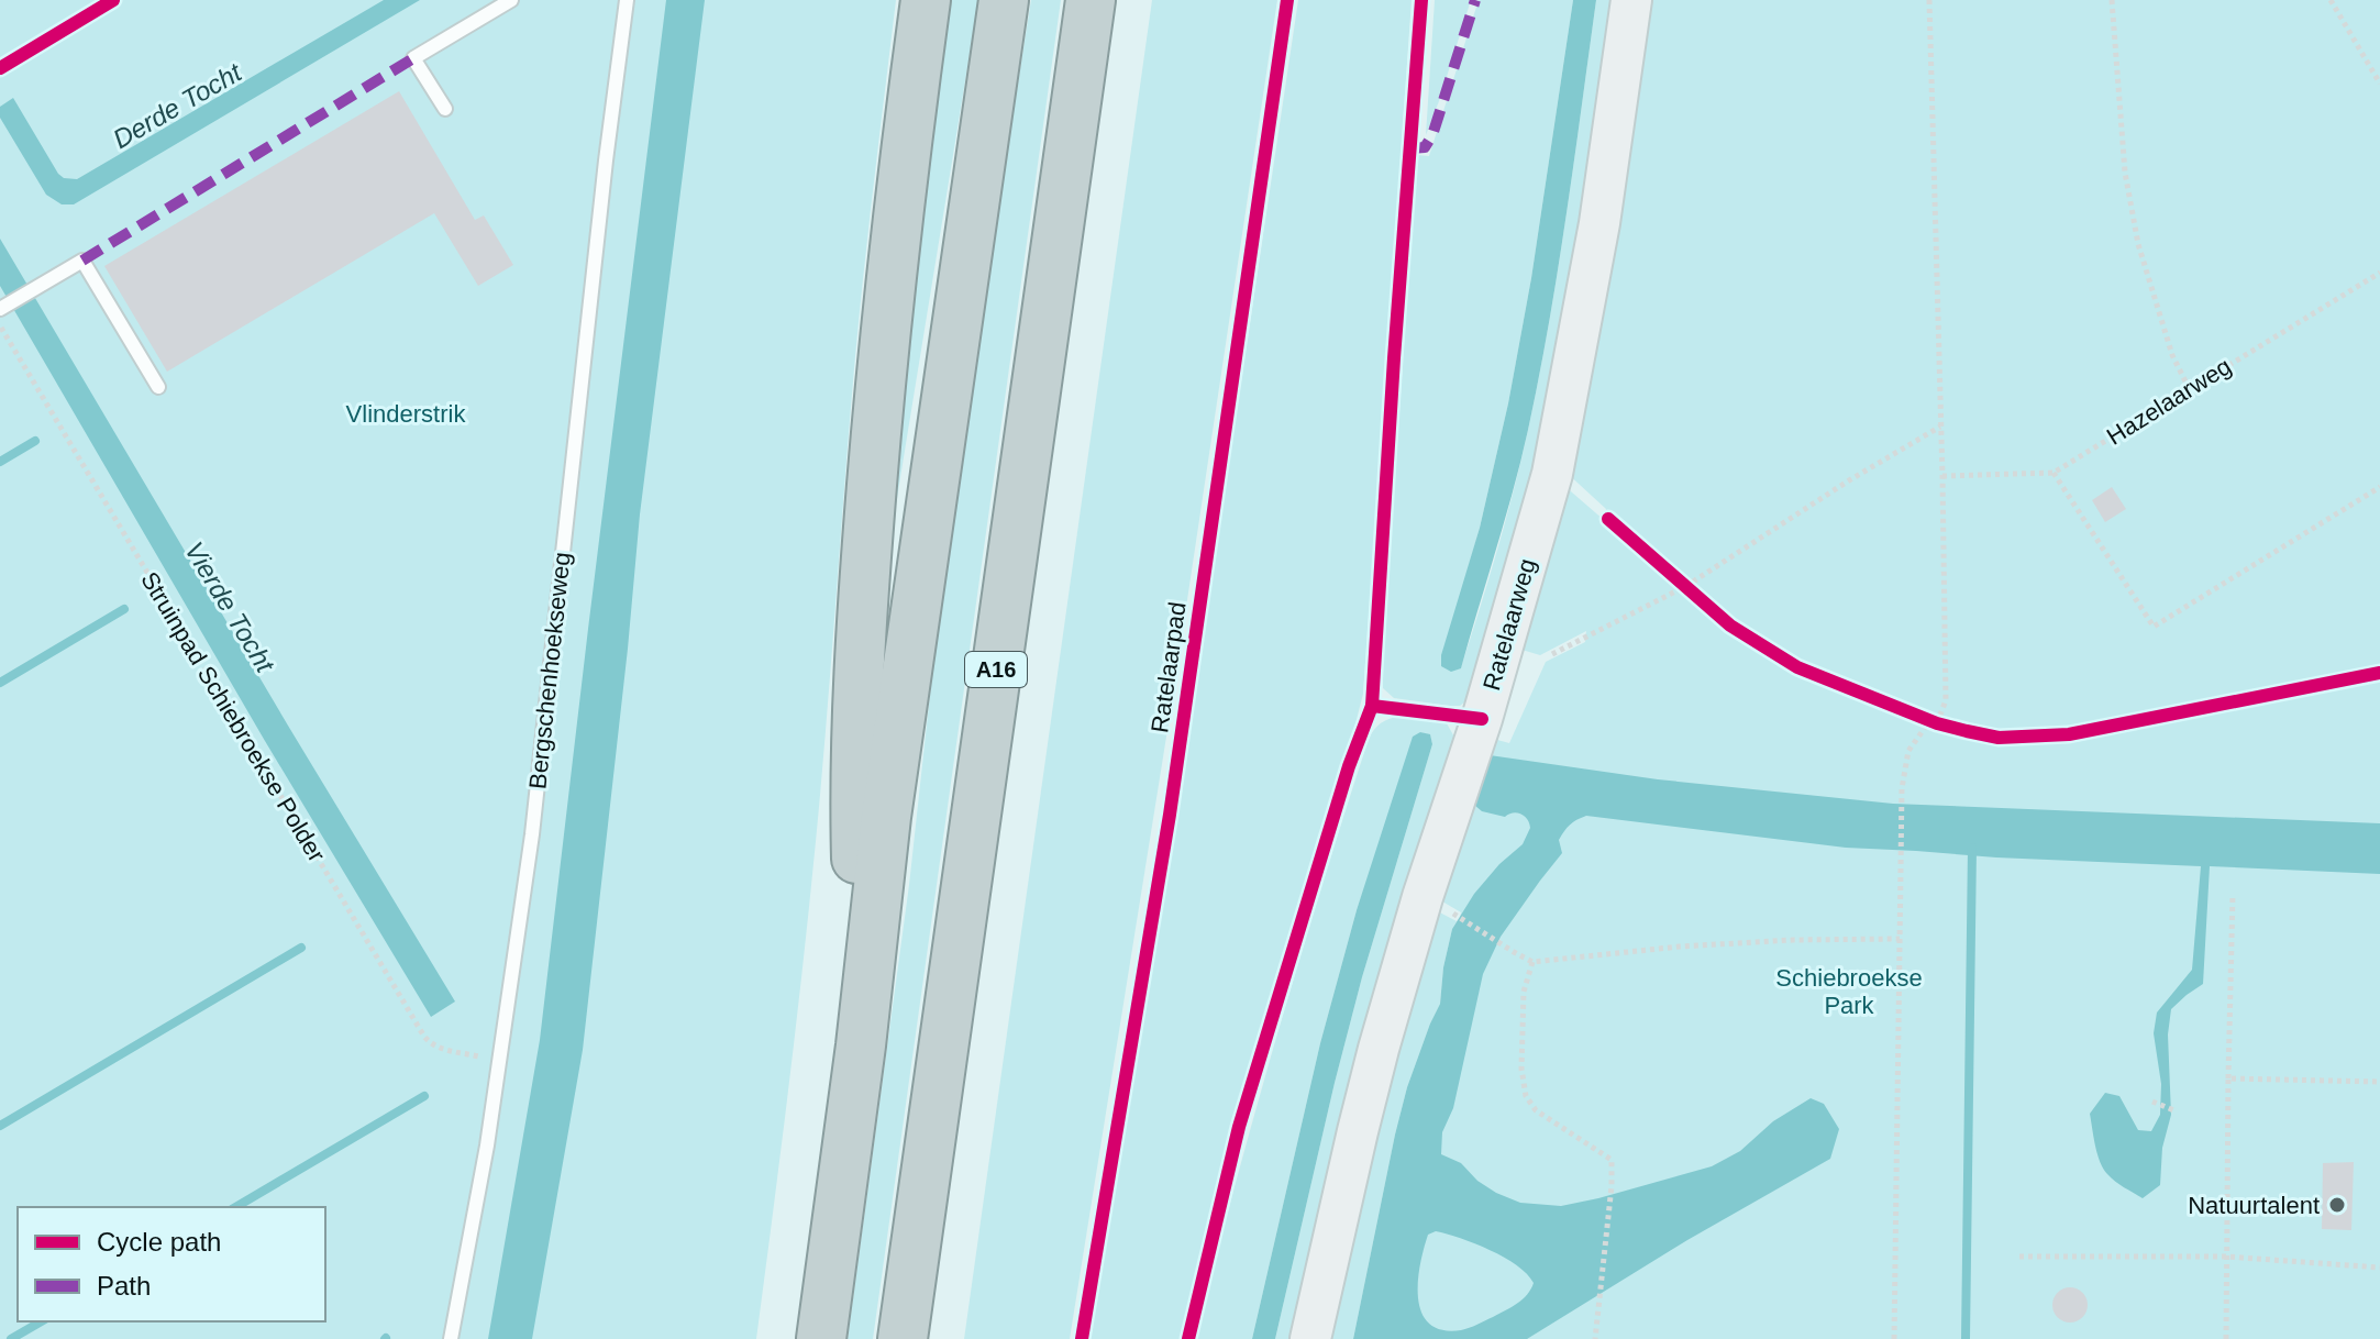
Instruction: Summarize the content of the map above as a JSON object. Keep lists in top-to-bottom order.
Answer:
{
  "streets": {
    "highway": ["A16"],
    "street": ["Ratelaarweg"],
    "lane": ["Bergschenhoekseweg"],
    "path": ["Hazelaarweg", "Struinpad Schiebroekse Polder"],
    "cycle path": ["Ratelaarpad"]
  },
  "crossings": [
    ["Bergschenhoekseweg", "Struinpad Schiebroekse Polder"]
  ],
  "water": ["Derde Tocht", "Vierde Tocht"],
  "parks": ["Vlinderstrik", "Schiebroekse Park"],
  "places": ["Natuurtalent"],
  "legend": ["Cycle path", "Path"]
}
